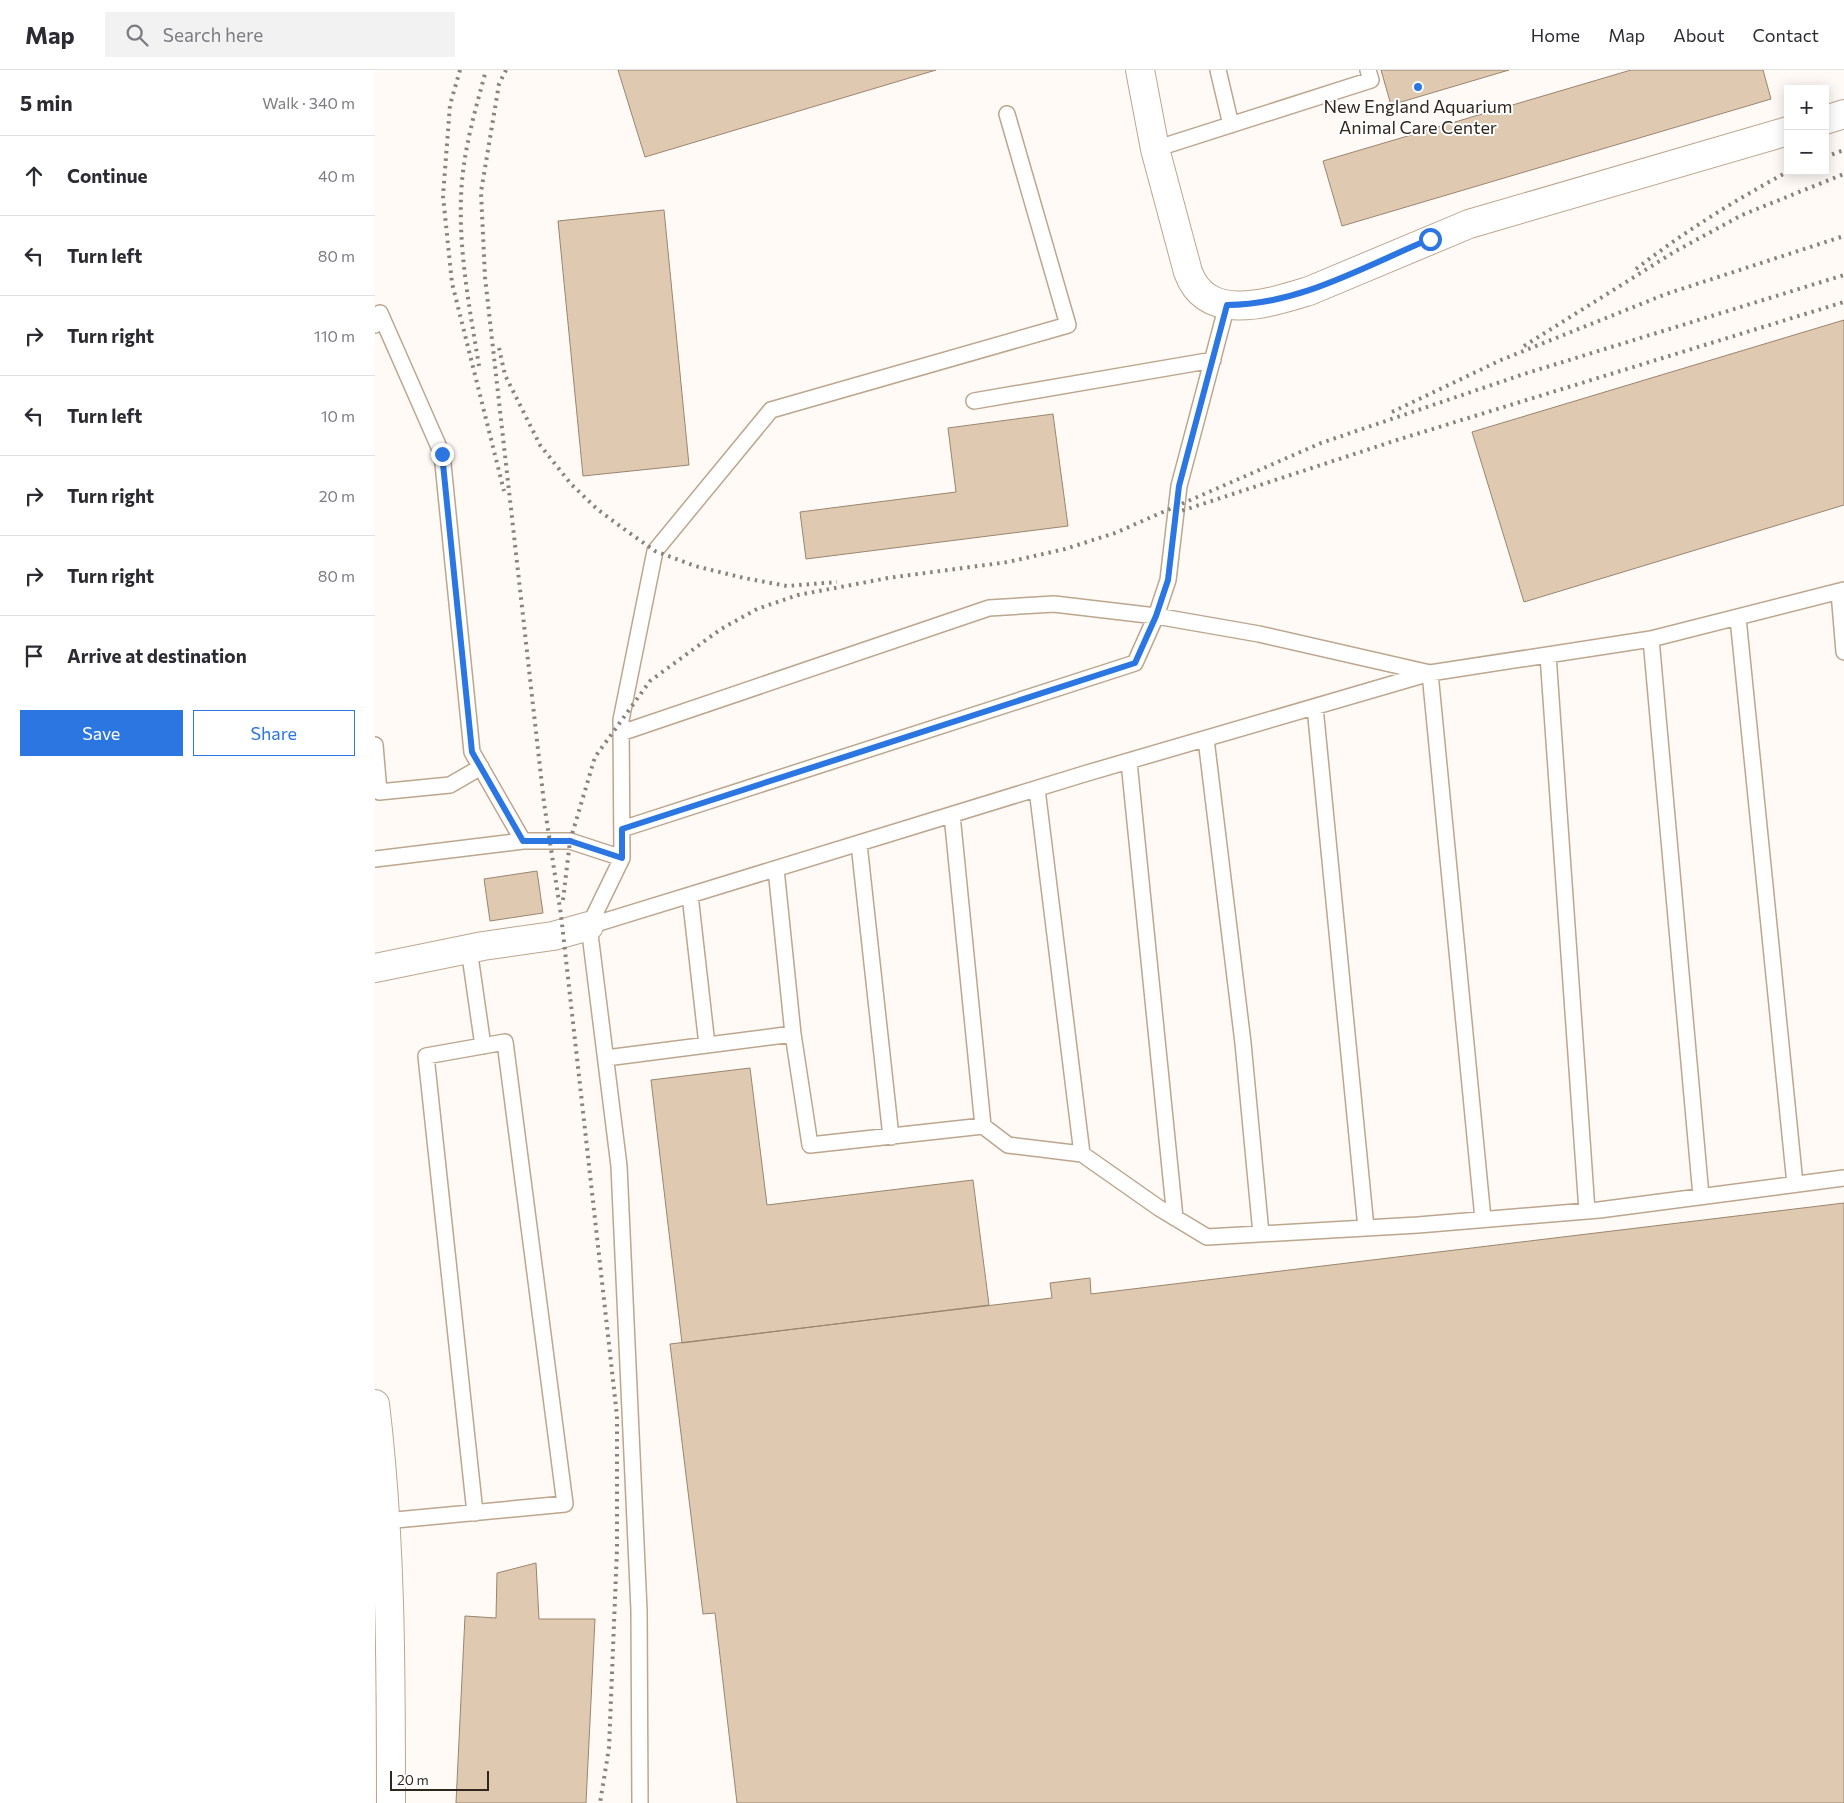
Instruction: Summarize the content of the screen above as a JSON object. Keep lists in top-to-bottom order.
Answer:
{
  "places": ["New England Aquarium Animal Care Center"],
  "scale_bar": "20 m",
  "page": {
    "header": "Map",
    "search": "Search here",
    "nav": [
      "Home",
      "Map",
      "About",
      "Contact"
    ],
    "heading": ["5 min", "Walk · 340 m"],
    "map_buttons": ["+", "−"],
    "list": [
      ["Continue", "40 m"],
      ["Turn left", "80 m"],
      ["Turn right", "110 m"],
      ["Turn left", "10 m"],
      ["Turn right", "20 m"],
      ["Turn right", "80 m"],
      "Arrive at destination"
    ],
    "buttons": ["Save", "Share"],
    "scale": "20 m"
  }
}
